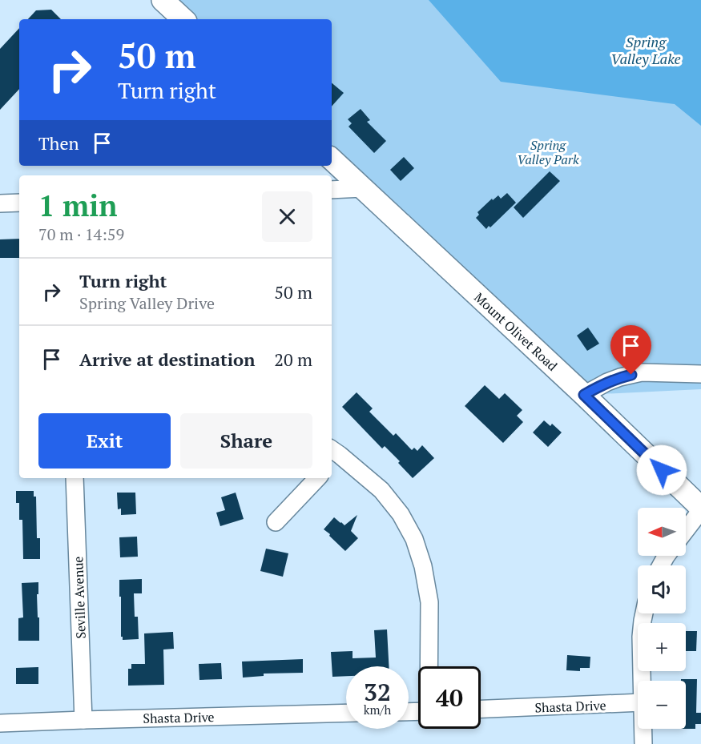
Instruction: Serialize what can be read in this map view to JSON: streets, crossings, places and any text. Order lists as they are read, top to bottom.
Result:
{
  "streets": {
    "street": ["Mount Olivet Road", "Seville Avenue", "Shasta Drive"]
  },
  "crossings": [
    ["Seville Avenue", "Shasta Drive"]
  ],
  "water": ["Spring Valley Lake"],
  "parks": ["Spring Valley Park"],
  "north": "left",
  "page": {
    "turn": ["50 m", "Turn right"],
    "then": "Then",
    "heading": ["1 min", "70 m · 14:59"],
    "list": [
      {
        "name": "Turn right",
        "note": "Spring Valley Drive",
        "value": "50 m"
      },
      {
        "name": "Arrive at destination",
        "value": "20 m"
      }
    ],
    "buttons": ["Exit", "Share"],
    "map_buttons": ["+", "−"],
    "speed": "32 km/h",
    "limit": "40"
  }
}
